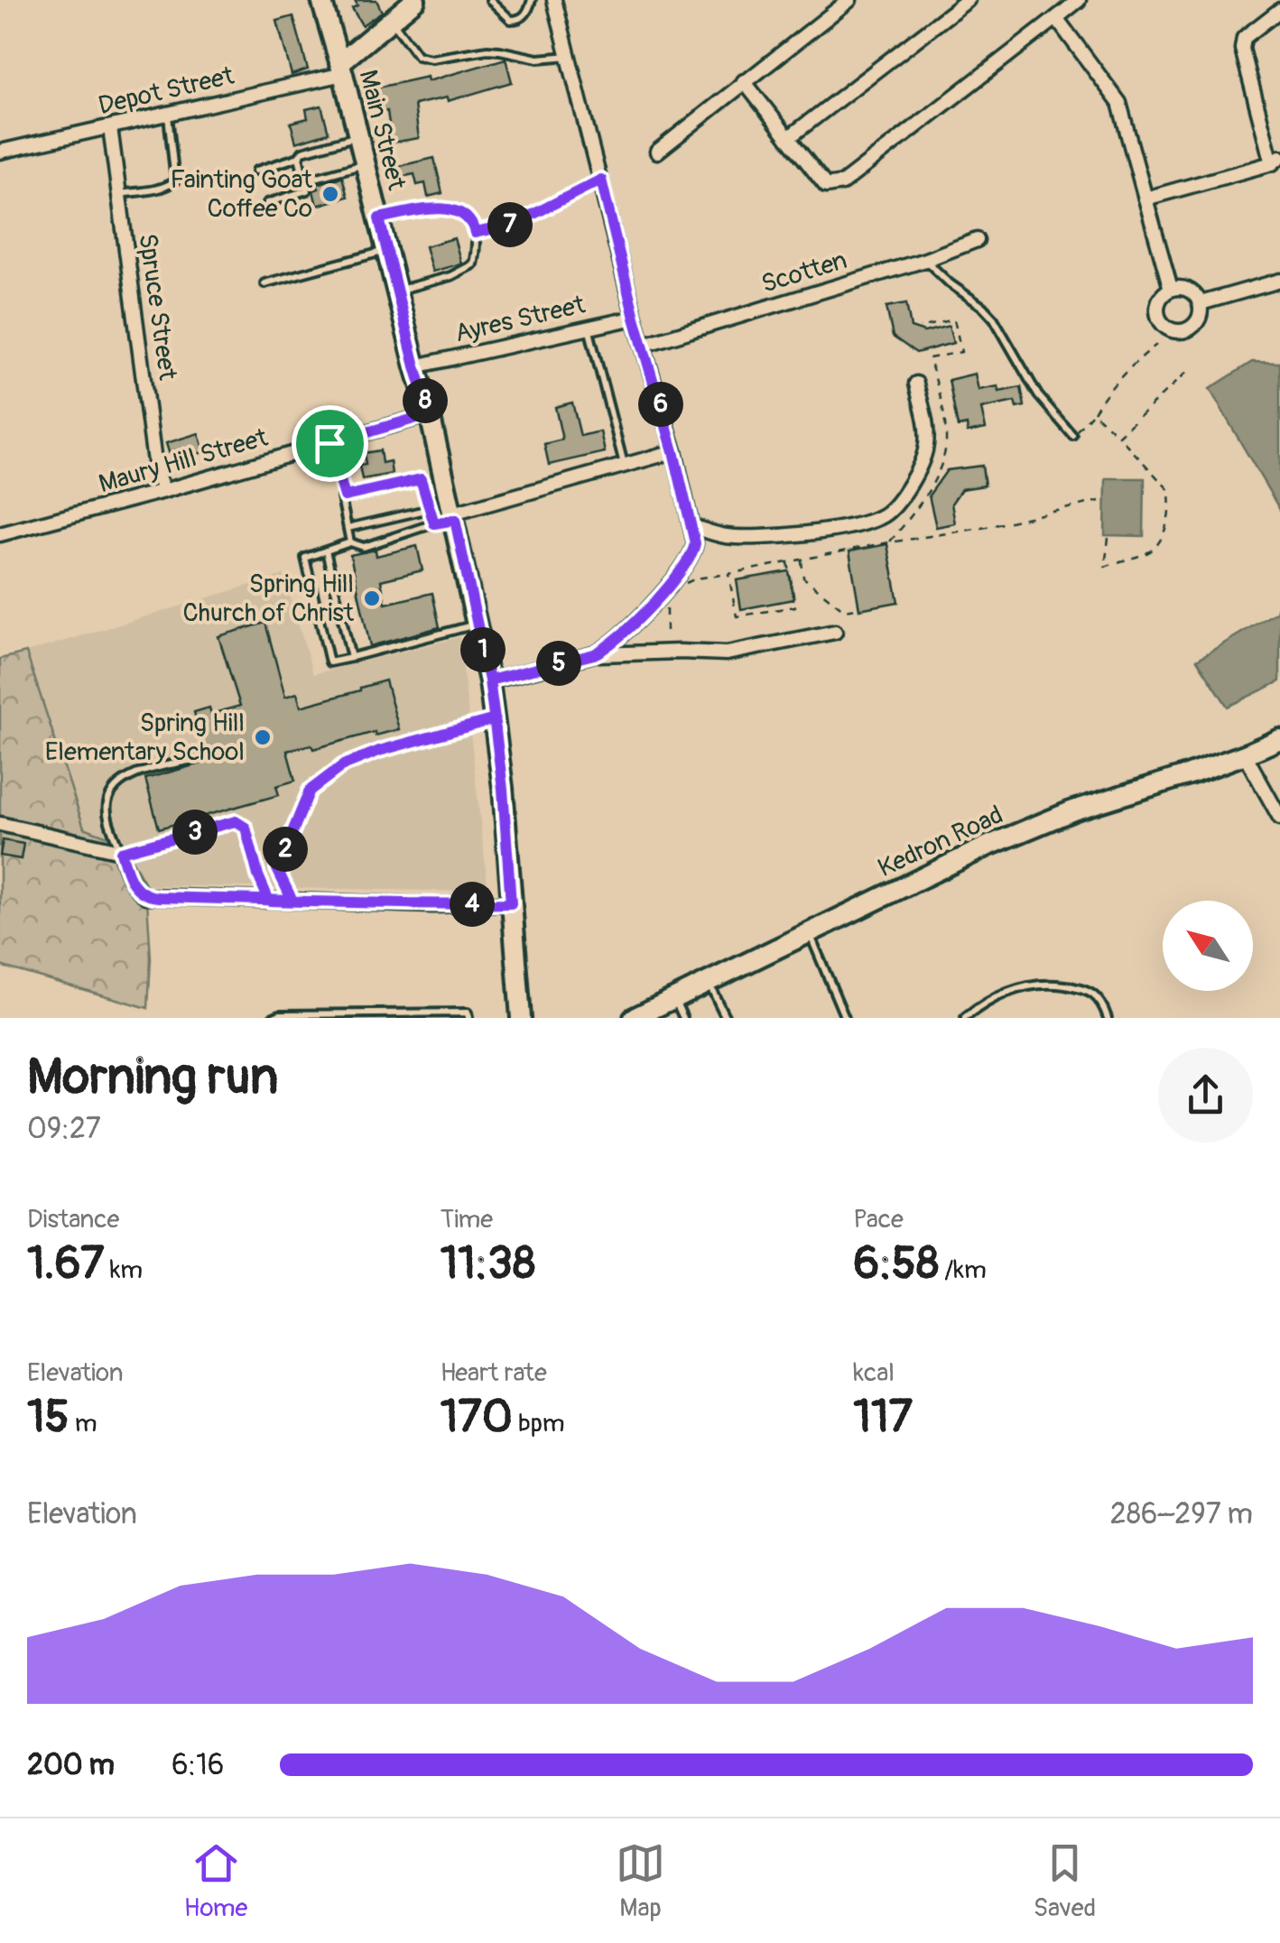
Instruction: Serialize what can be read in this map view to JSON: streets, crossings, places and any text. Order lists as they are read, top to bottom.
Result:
{
  "streets": {
    "main road": ["Main Street", "Kedron Road"],
    "street": [
      "Depot Street",
      "Scotten",
      "Spruce Street",
      "Ayres Street",
      "Maury Hill Street"
    ]
  },
  "crossings": [
    ["Depot Street", "Main Street"],
    ["Depot Street", "Spruce Street"],
    ["Main Street", "Ayres Street"],
    ["Main Street", "Maury Hill Street"],
    ["Spruce Street", "Maury Hill Street"]
  ],
  "places": ["Fainting Goat Coffee Co", "Spring Hill Church of Christ", "Spring Hill Elementary School"],
  "north": "top left",
  "page": {
    "pins": [
      "7",
      "8",
      "6",
      "1",
      "5",
      "3",
      "2",
      "4"
    ],
    "heading": ["Morning run", "09:27"],
    "stats": [
      ["Distance", "1.67 km"],
      ["Time", "11:38"],
      ["Pace", "6:58 /km"],
      ["Elevation", "15 m"],
      ["Heart rate", "170 bpm"],
      ["kcal", "117"]
    ],
    "chart": ["Elevation", "286–297 m"],
    "list": [
      {
        "name": "200 m",
        "note": "6:16"
      }
    ],
    "tabs": ["Home", "Map", "Saved"]
  }
}
